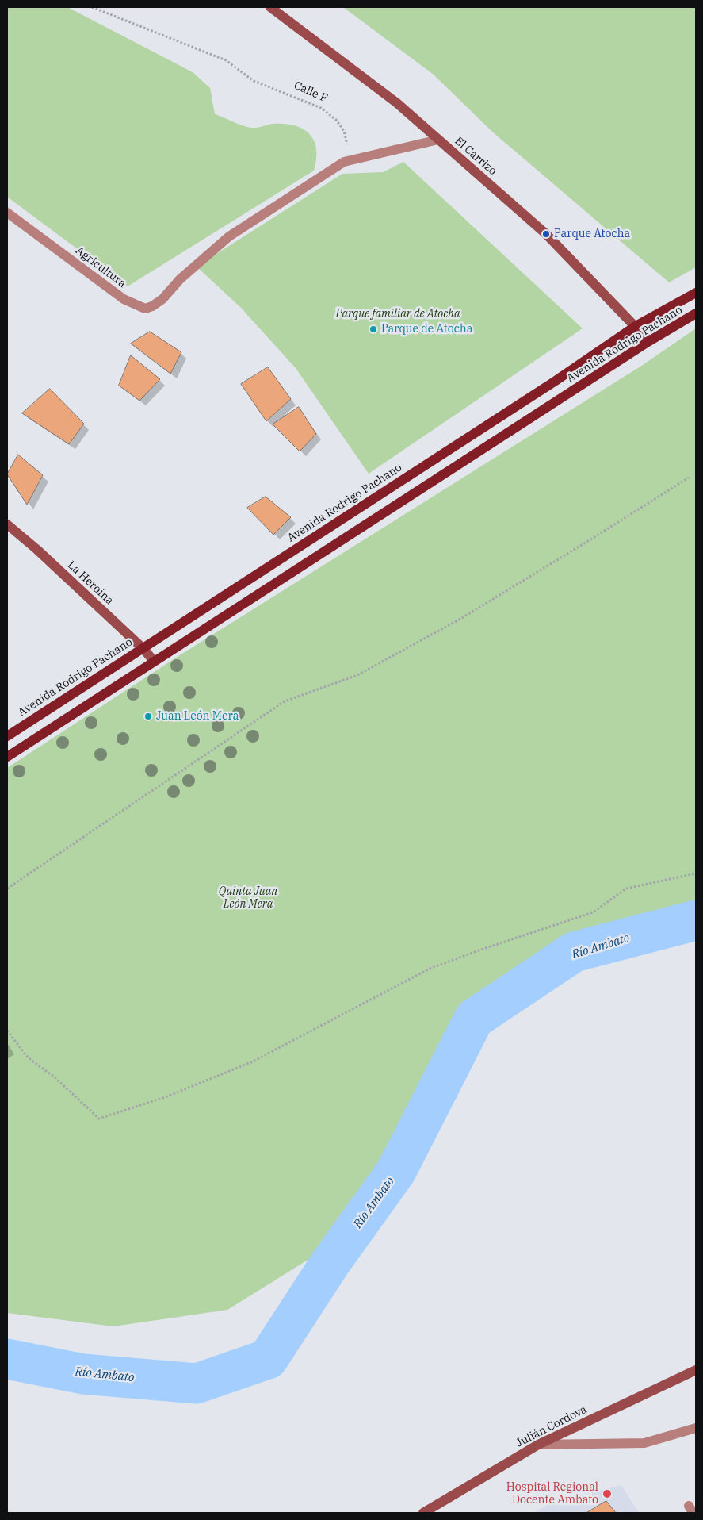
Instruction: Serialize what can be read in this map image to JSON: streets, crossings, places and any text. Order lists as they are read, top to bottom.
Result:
{
  "streets": {
    "main road": ["Avenida Rodrigo Pachano"],
    "street": [
      "El Carrizo",
      "Agricultura",
      "La Heroina",
      "Julián Cordova"
    ],
    "path": ["Calle F"]
  },
  "crossings": [
    ["Calle F", "Agricultura"],
    ["El Carrizo", "Avenida Rodrigo Pachano"],
    ["Avenida Rodrigo Pachano", "La Heroina"]
  ],
  "water": ["Río Ambato"],
  "parks": ["Parque familiar de Atocha", "Quinta Juan León Mera"],
  "places": [
    "Parque Atocha",
    "Parque de Atocha",
    "Juan León Mera",
    "Hospital Regional Docente Ambato"
  ]
}
